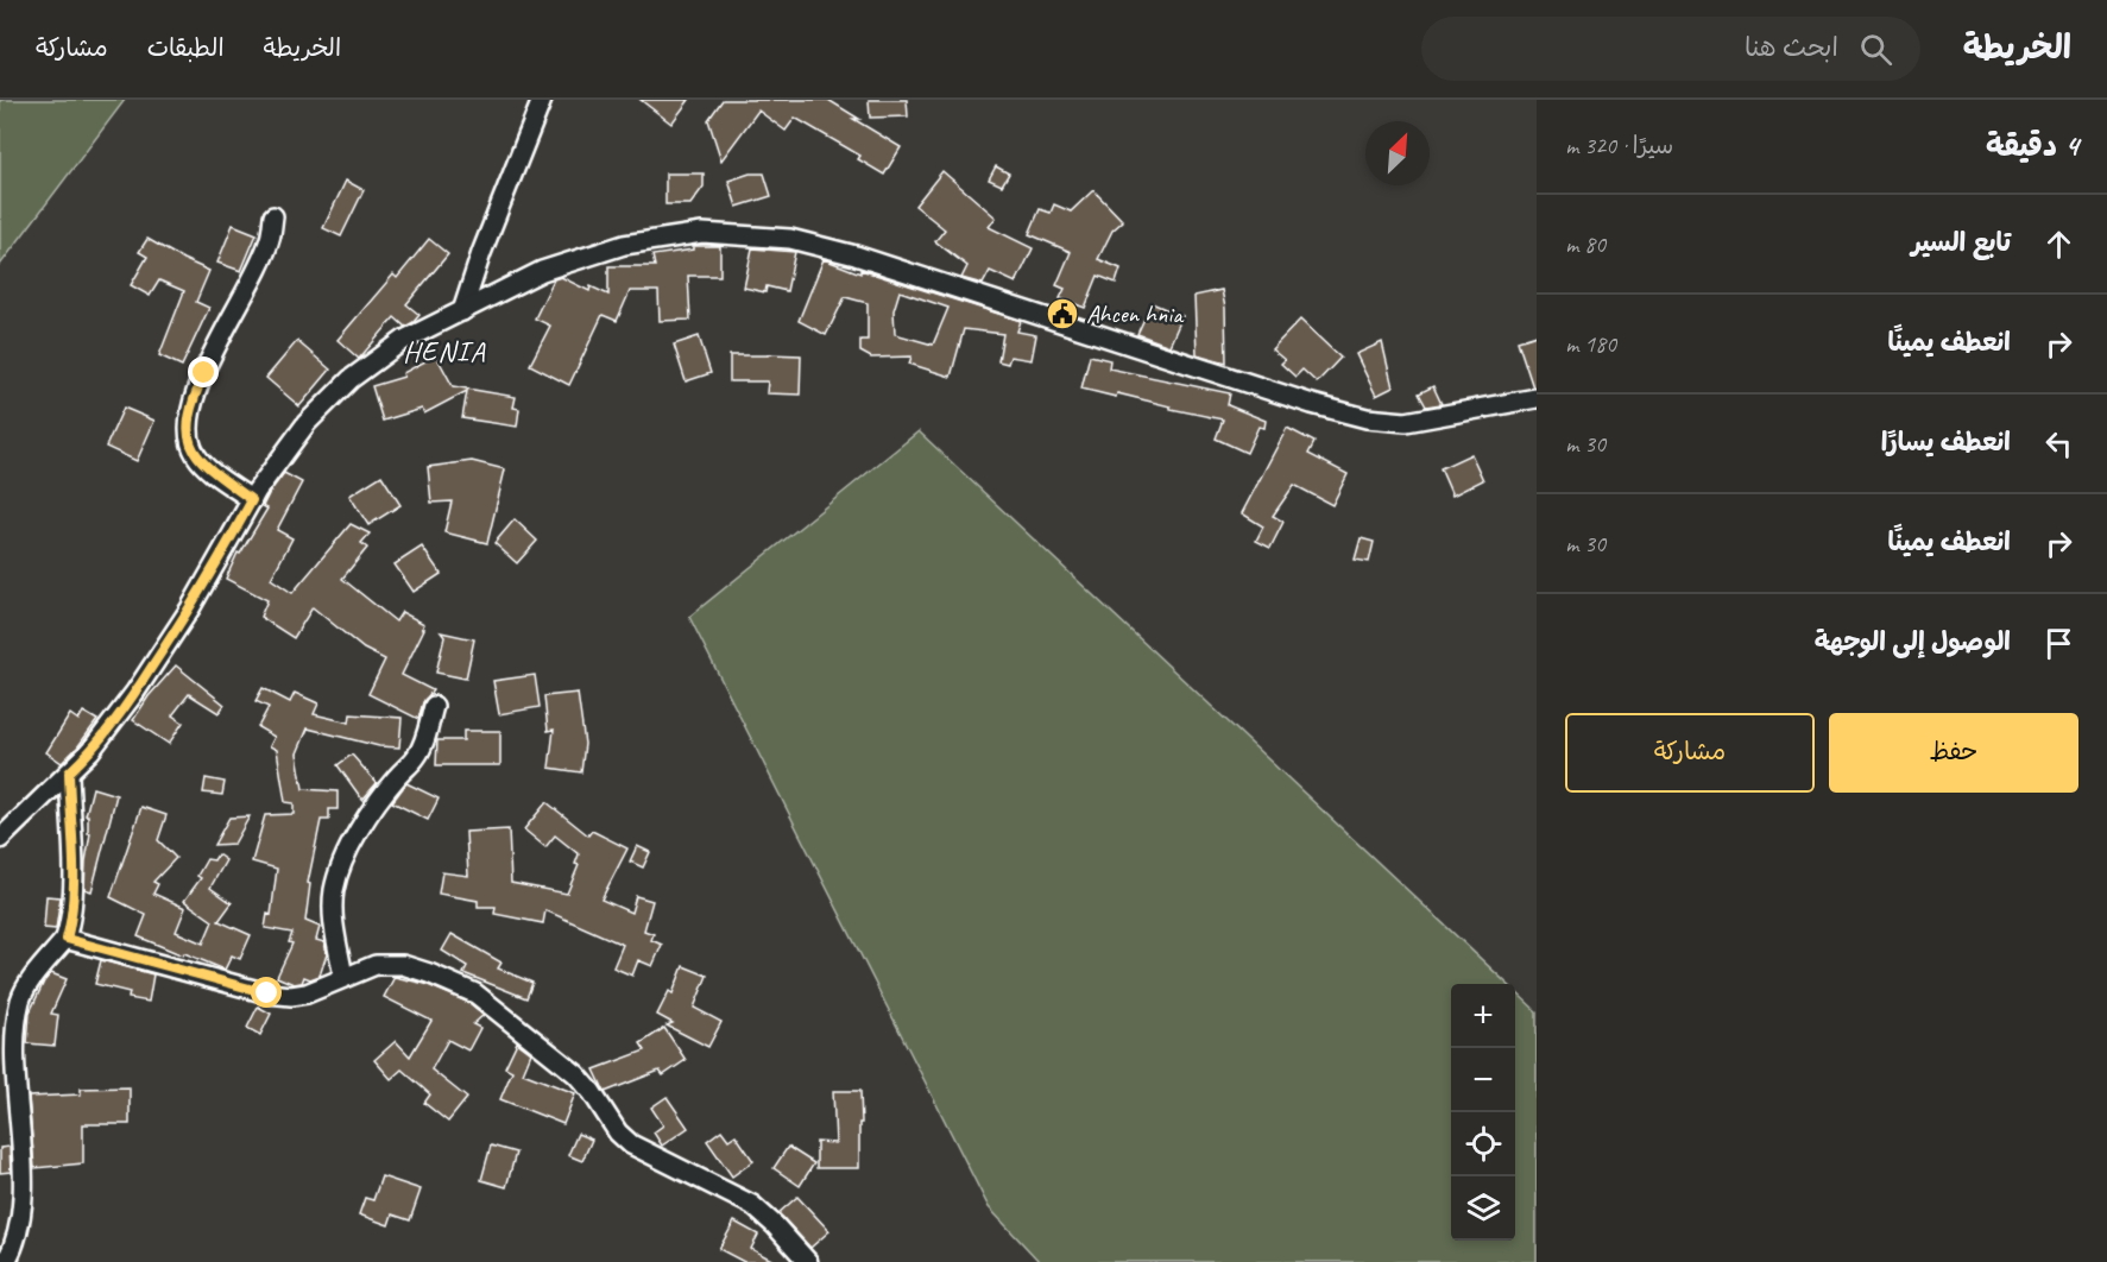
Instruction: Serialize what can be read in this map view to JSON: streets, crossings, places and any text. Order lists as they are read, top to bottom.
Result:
{
  "districts": ["HENIA"],
  "places": {
    "public building": ["Ahcen hnia"]
  },
  "north": "top right",
  "page": {
    "header": "الخريطة",
    "search": "ابحث هنا",
    "nav": ["الخريطة", "الطبقات", "مشاركة"],
    "heading": ["4 دقيقة", "سيرًا · 320 m"],
    "list": [
      ["تابع السير", "80 m"],
      ["انعطف يمينًا", "180 m"],
      ["انعطف يسارًا", "30 m"],
      ["انعطف يمينًا", "30 m"],
      "الوصول إلى الوجهة"
    ],
    "buttons": ["حفظ", "مشاركة"],
    "map_buttons": ["+", "−"]
  }
}
